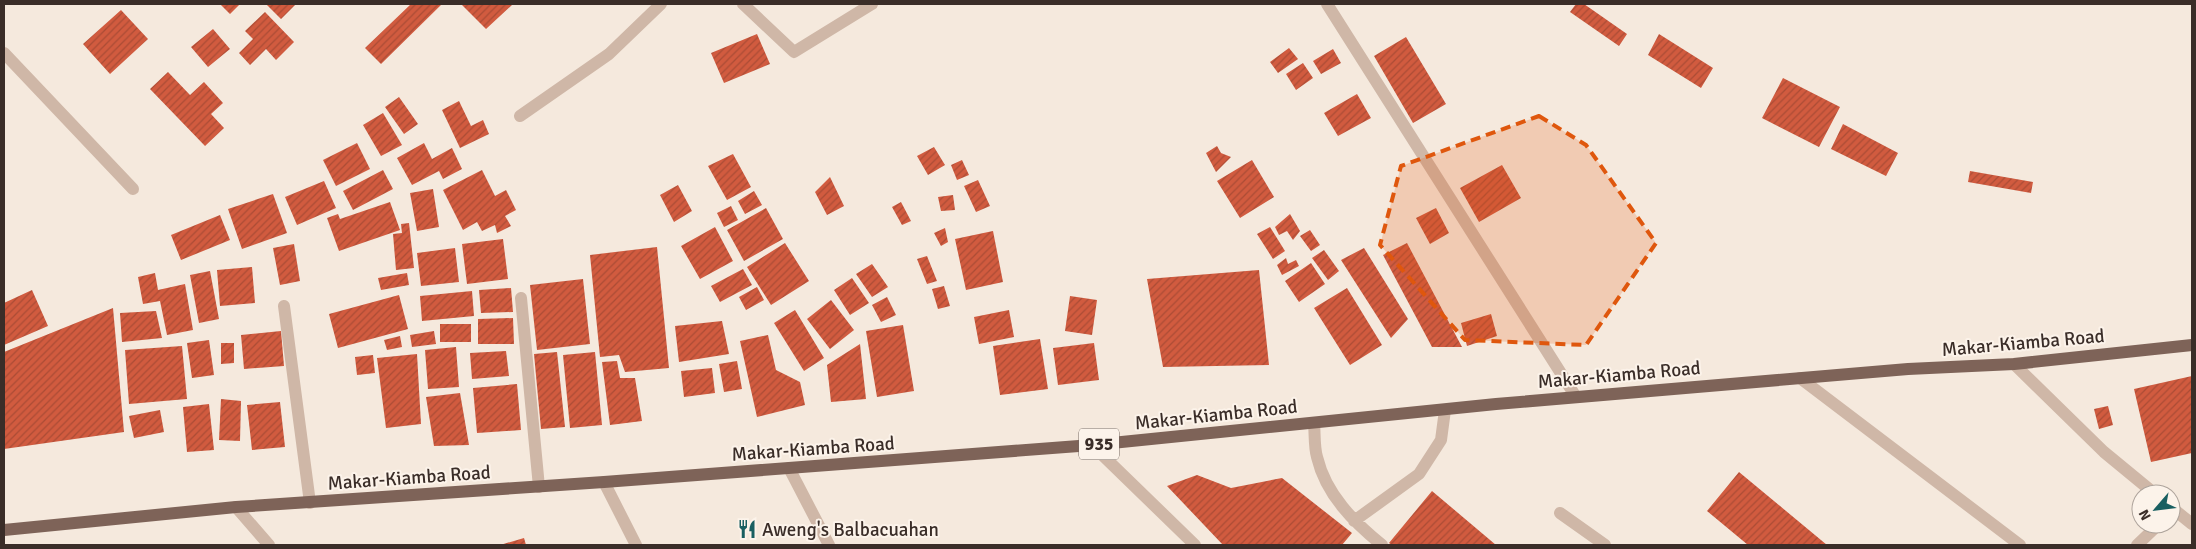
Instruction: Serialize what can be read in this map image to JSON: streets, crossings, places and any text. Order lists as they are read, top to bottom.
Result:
{
  "streets": {
    "main road": ["Makar-Kiamba Road", "935"]
  },
  "places": {
    "restaurant": ["Aweng's Balbacuahan"]
  },
  "north": "bottom left"
}
